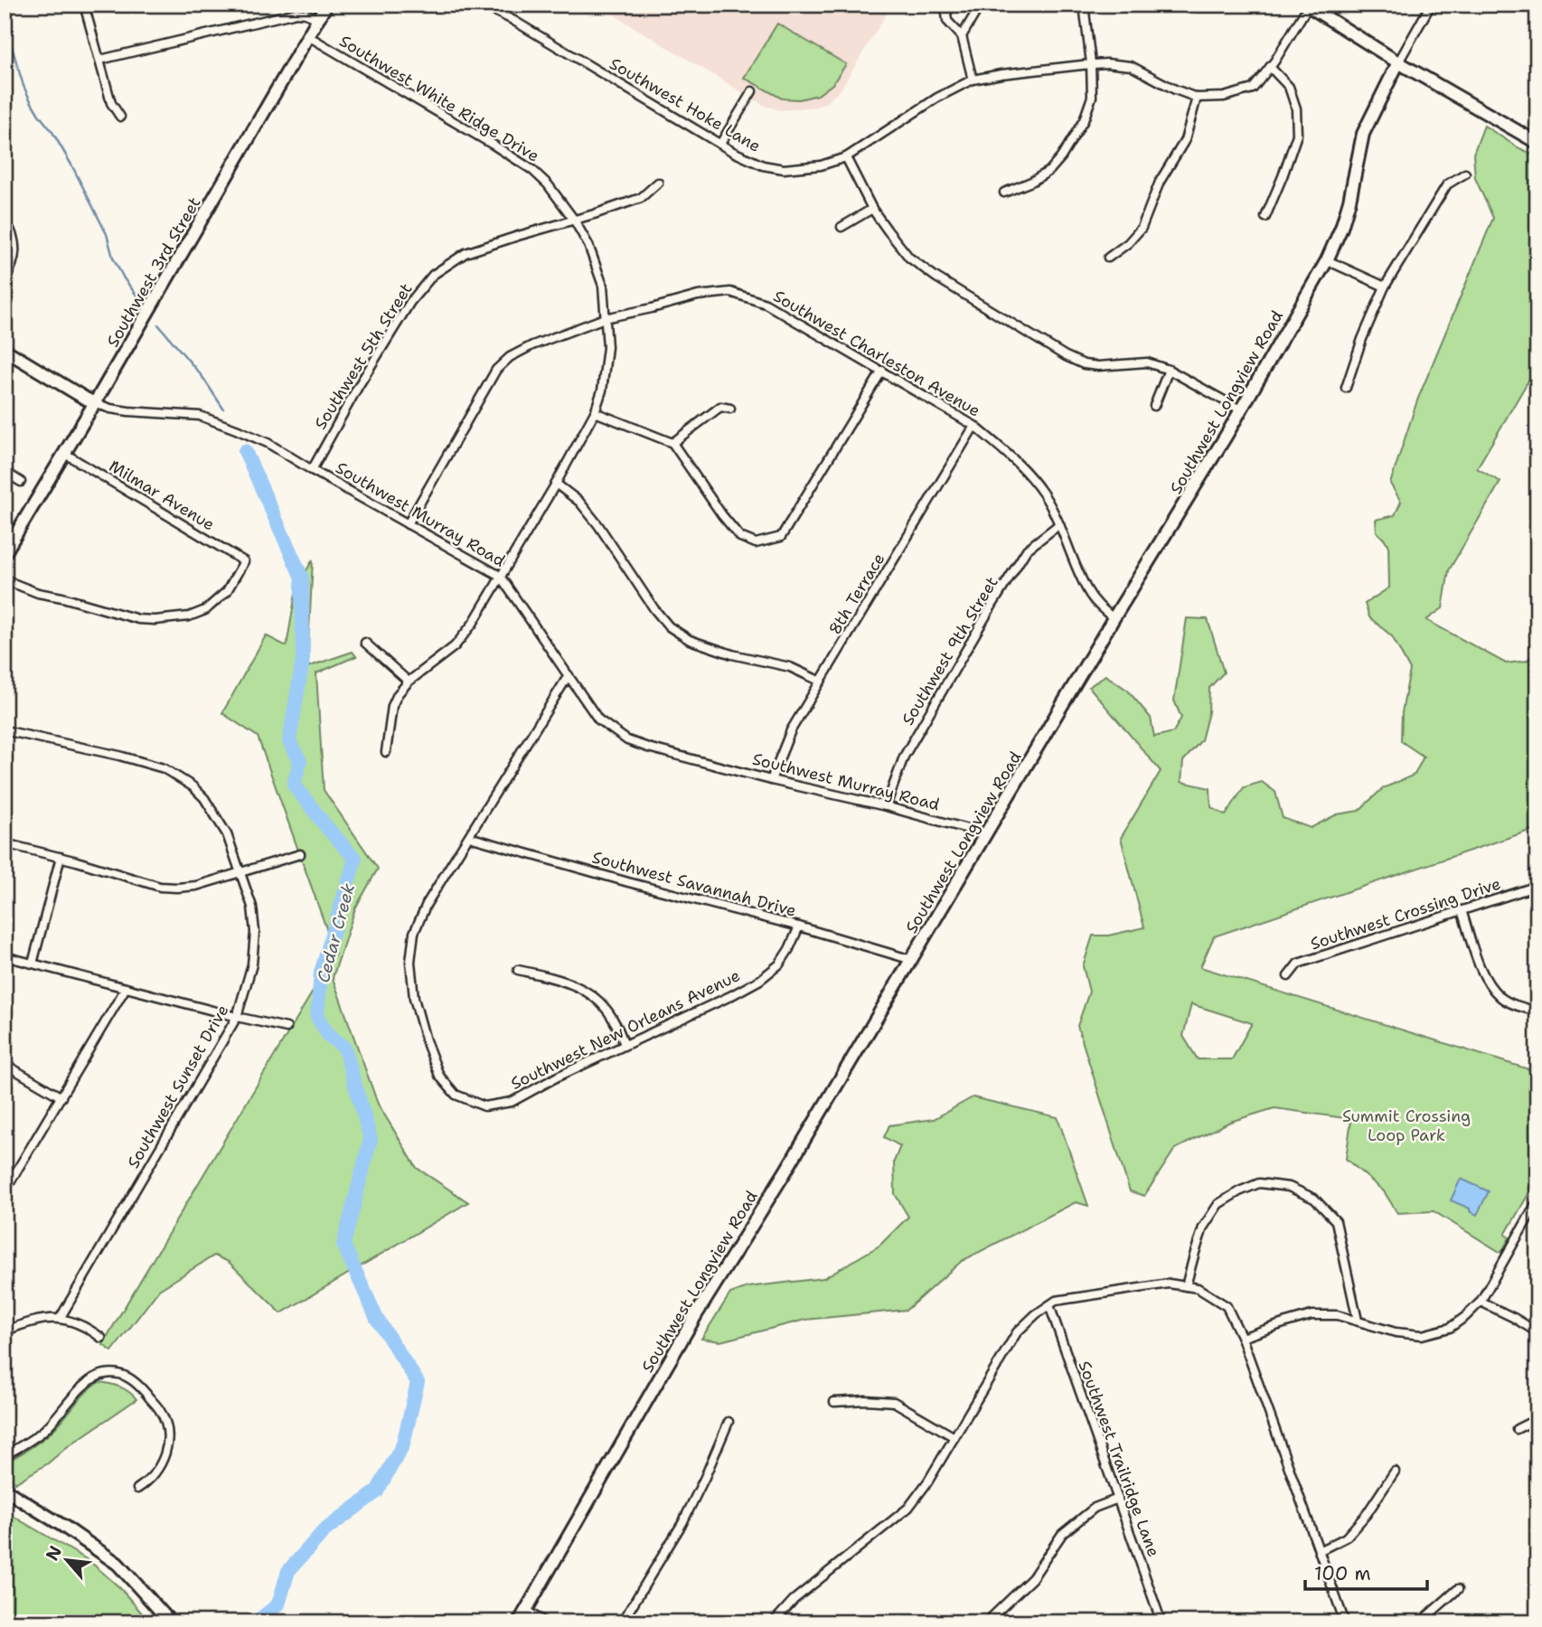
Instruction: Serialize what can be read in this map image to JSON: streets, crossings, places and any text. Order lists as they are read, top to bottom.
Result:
{
  "streets": {
    "street": [
      "Southwest White Ridge Drive",
      "Southwest Hoke Lane",
      "Southwest 3rd Street",
      "Southwest Charleston Avenue",
      "Southwest 5th Street",
      "Southwest Longview Road",
      "Milmar Avenue",
      "Southwest Murray Road",
      "8th Terrace",
      "Southwest 9th Street",
      "Southwest Savannah Drive",
      "Southwest Crossing Drive",
      "Southwest New Orleans Avenue",
      "Southwest Sunset Drive",
      "Southwest Trailridge Lane"
    ]
  },
  "crossings": [
    ["Southwest White Ridge Drive", "Southwest 3rd Street"],
    ["Southwest White Ridge Drive", "Southwest Charleston Avenue"],
    ["Southwest White Ridge Drive", "Southwest 5th Street"],
    ["Southwest White Ridge Drive", "Southwest Murray Road"],
    ["Southwest 3rd Street", "Milmar Avenue"],
    ["Southwest 3rd Street", "Southwest Murray Road"],
    ["Southwest Charleston Avenue", "Southwest Longview Road"],
    ["Southwest Charleston Avenue", "Southwest Murray Road"],
    ["Southwest Charleston Avenue", "8th Terrace"],
    ["Southwest Charleston Avenue", "Southwest 9th Street"],
    ["Southwest 5th Street", "Southwest Murray Road"],
    ["Southwest Longview Road", "Southwest Murray Road"],
    ["Southwest Longview Road", "Southwest Savannah Drive"],
    ["Southwest Murray Road", "8th Terrace"],
    ["Southwest Murray Road", "Southwest 9th Street"],
    ["Southwest Murray Road", "Southwest New Orleans Avenue"],
    ["Southwest Savannah Drive", "Southwest New Orleans Avenue"]
  ],
  "water": ["Cedar Creek"],
  "parks": ["Summit Crossing Loop Park"],
  "scale_bar": "100 m",
  "north": "top left"
}
